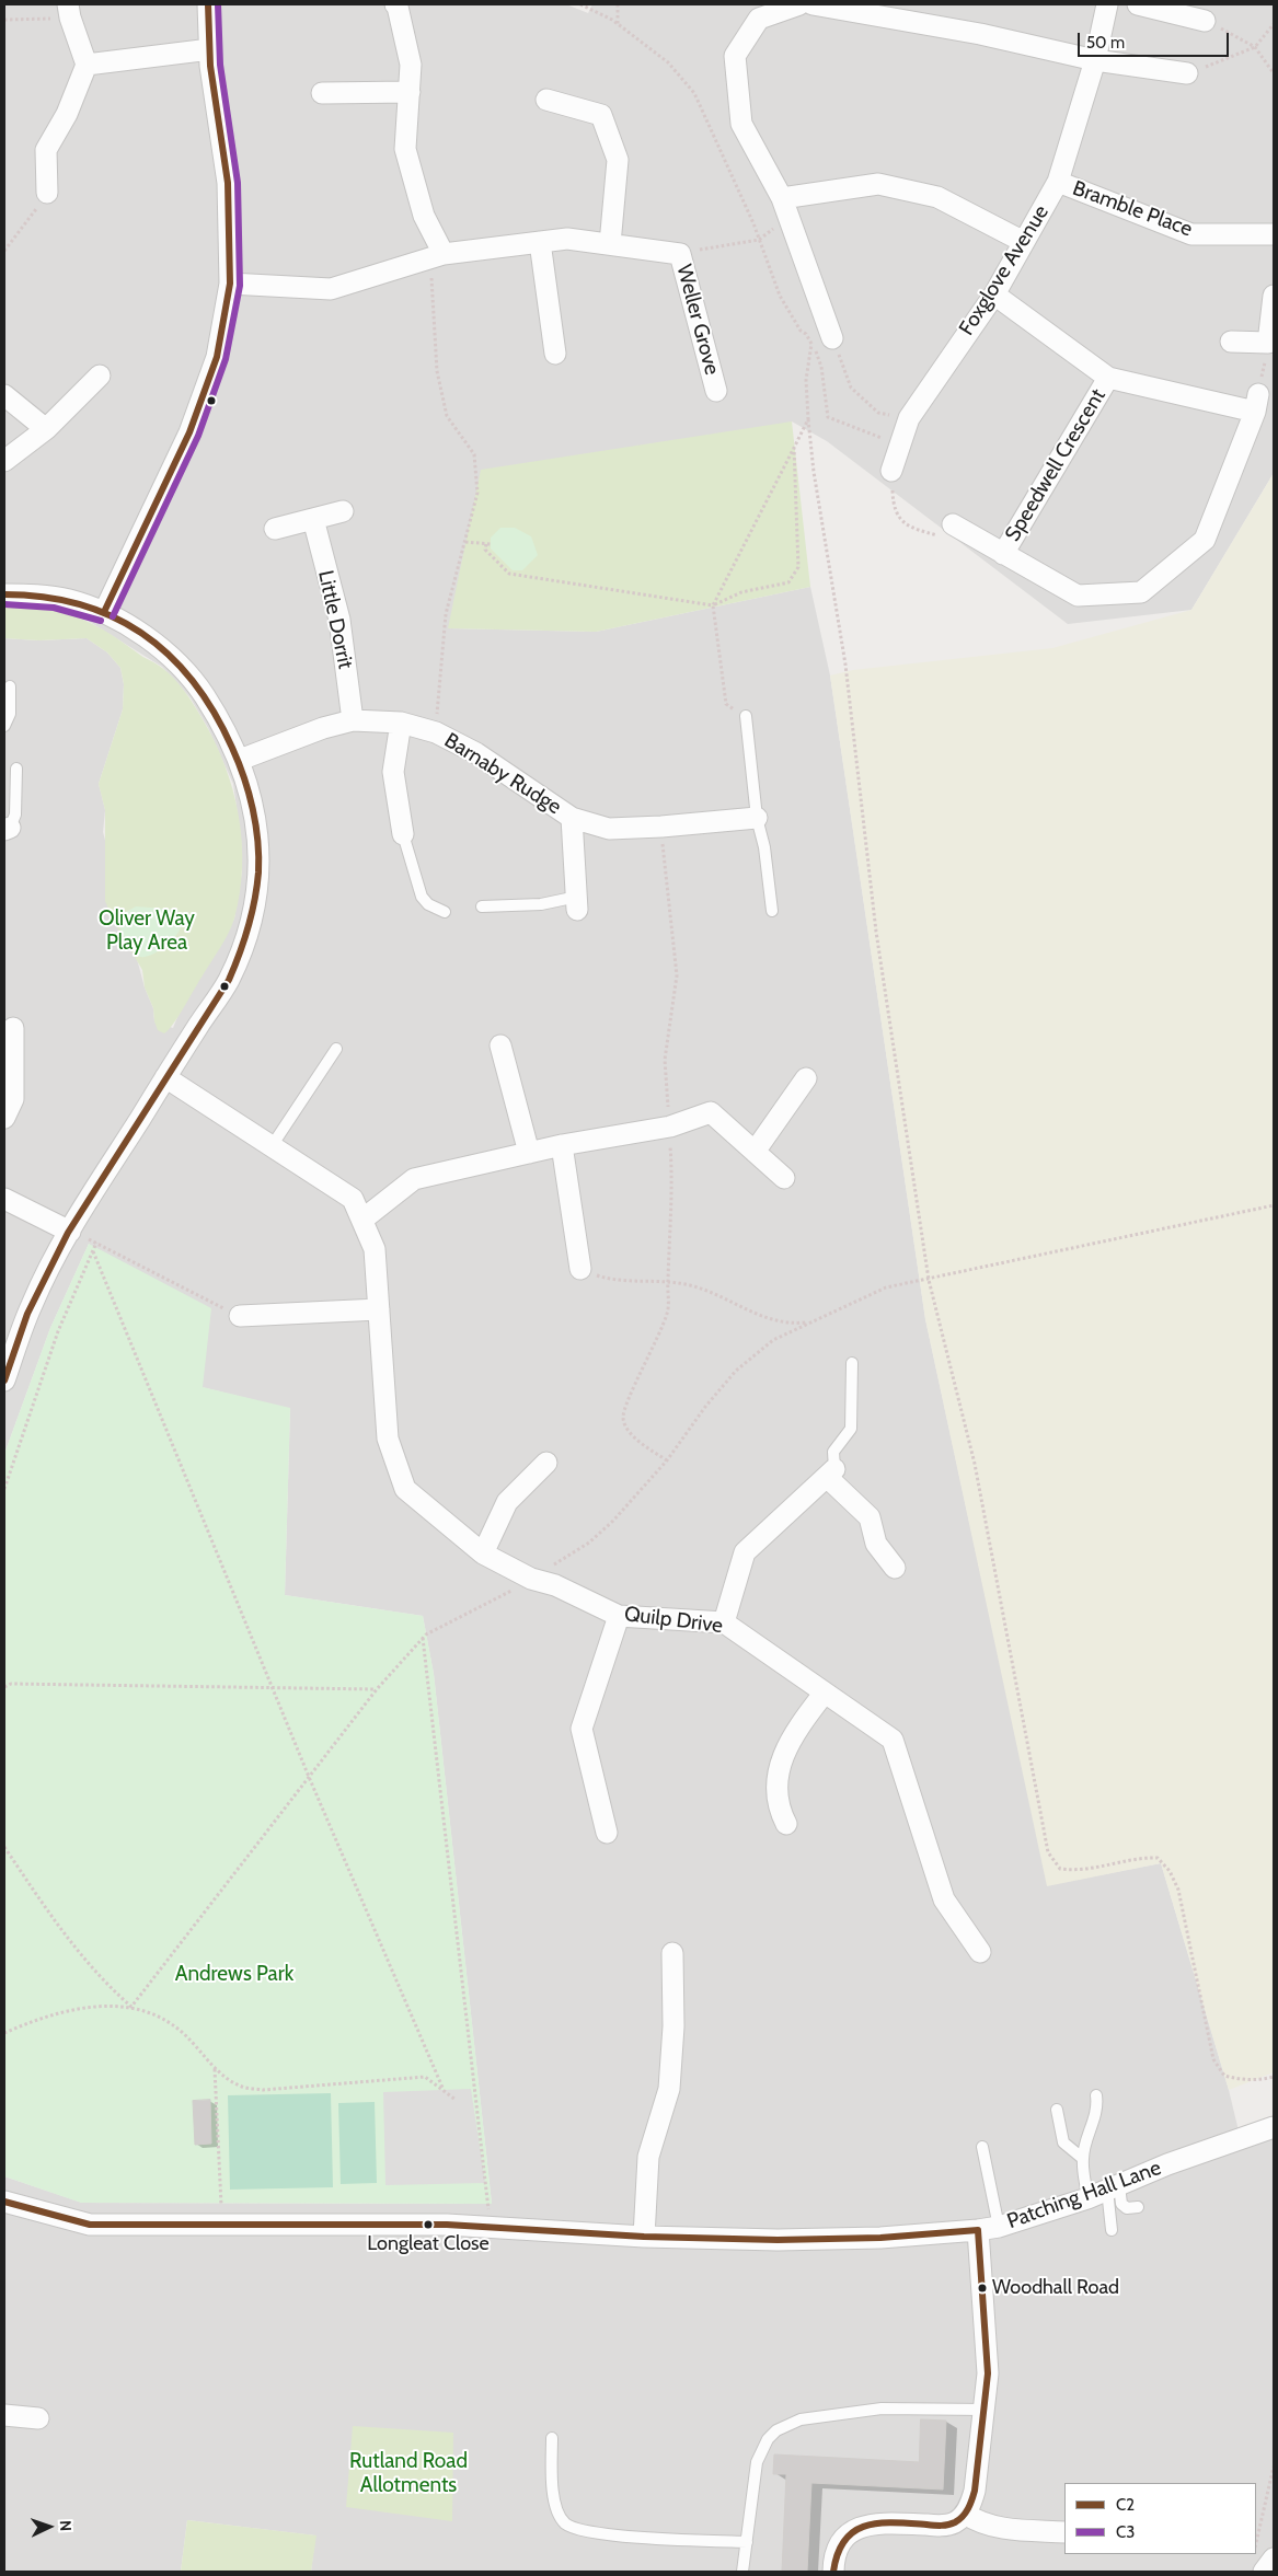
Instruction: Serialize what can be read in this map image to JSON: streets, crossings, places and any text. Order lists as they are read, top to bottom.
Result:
{
  "streets": {
    "street": [
      "Bramble Place",
      "Foxglove Avenue",
      "Weller Grove",
      "Speedwell Crescent",
      "Little Dorrit",
      "Barnaby Rudge",
      "Quilp Drive",
      "Patching Hall Lane"
    ]
  },
  "crossings": [
    ["Bramble Place", "Foxglove Avenue"],
    ["Foxglove Avenue", "Speedwell Crescent"],
    ["Little Dorrit", "Barnaby Rudge"]
  ],
  "parks": ["Oliver Way Play Area", "Andrews Park", "Rutland Road Allotments"],
  "places": ["Longleat Close", "Woodhall Road"],
  "lines": ["transit line C2", "transit line C3"],
  "legend": ["C2", "C3"],
  "scale_bar": "50 m",
  "north": "right"
}
